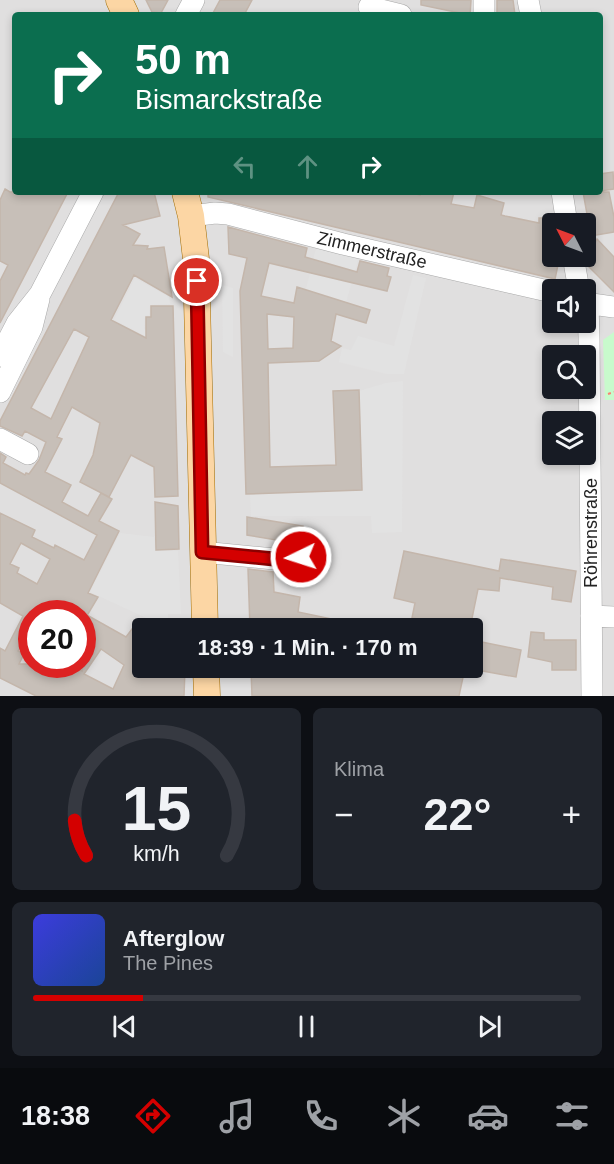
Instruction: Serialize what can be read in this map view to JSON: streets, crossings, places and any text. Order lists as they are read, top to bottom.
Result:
{
  "streets": {
    "street": ["Zimmerstraße", "Röhrenstraße"]
  },
  "north": "top left",
  "page": {
    "turn": ["50 m", "Bismarckstraße"],
    "limit": "20",
    "trip": "18:39 · 1 Min. · 170 m",
    "tile": "Klima",
    "heat": ["−", "22°", "+"],
    "song": ["Afterglow", "The Pines"],
    "tabs": "18:38",
    "gauge": ["15", "km/h"]
  }
}
